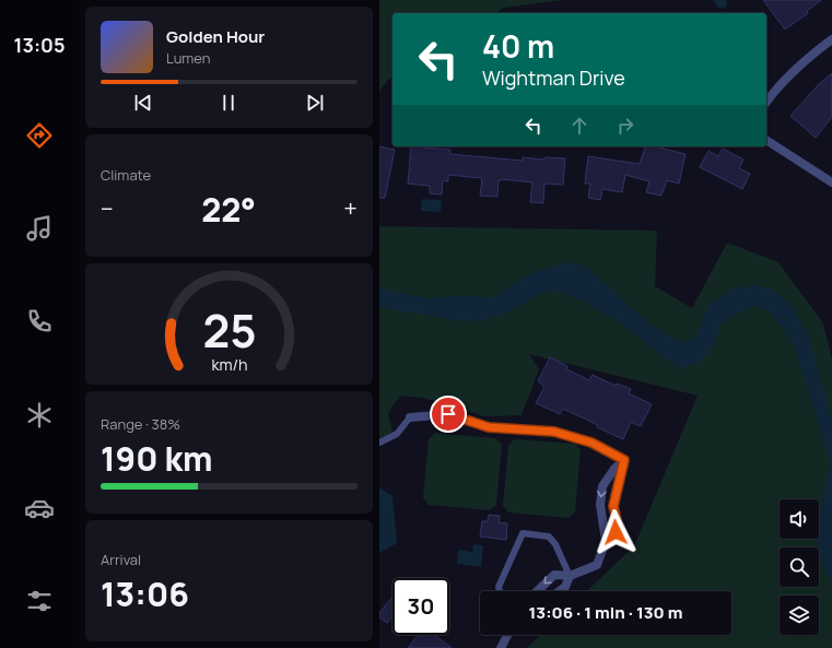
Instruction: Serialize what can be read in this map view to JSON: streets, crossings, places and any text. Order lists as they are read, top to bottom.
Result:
{
  "page": {
    "tabs": "13:05",
    "turn": ["40 m", "Wightman Drive"],
    "song": ["Golden Hour", "Lumen"],
    "tile": [
      "Climate",
      ["Range · 38%", "190 km"],
      ["Arrival", "13:06"]
    ],
    "heat": ["−", "22°", "+"],
    "limit": "30",
    "trip": "13:06 · 1 min · 130 m",
    "gauge": ["25", "km/h"]
  }
}
